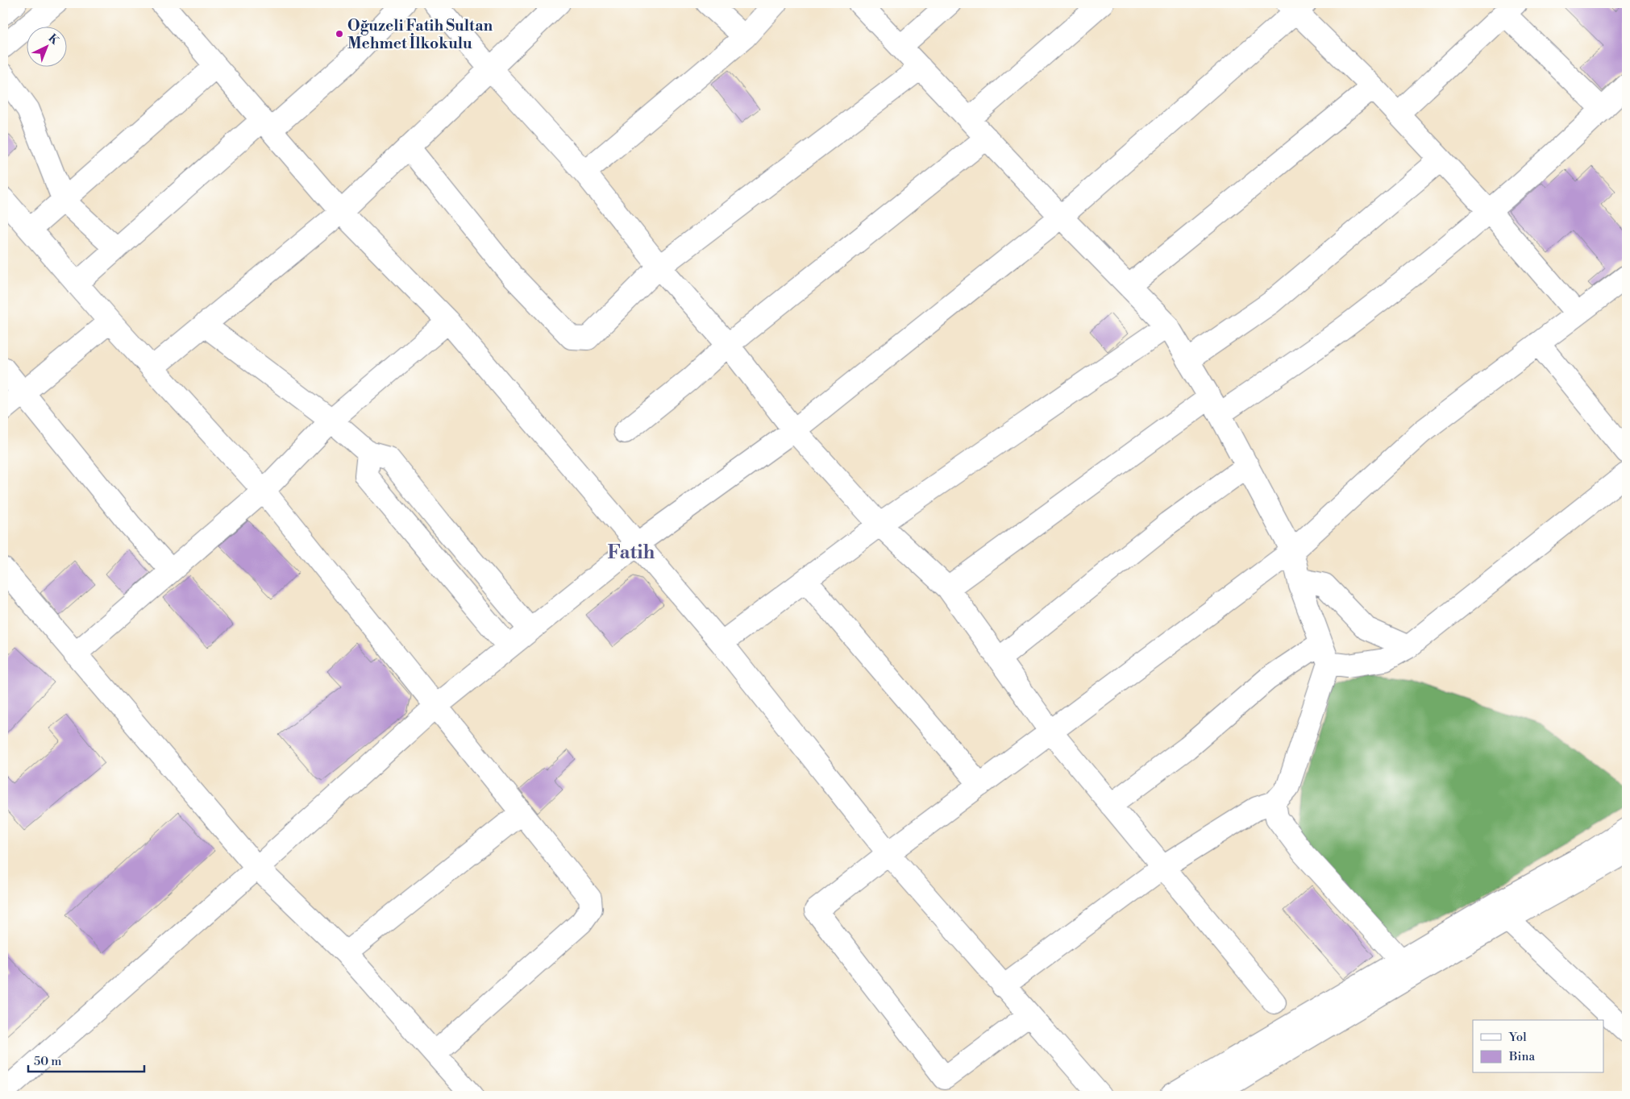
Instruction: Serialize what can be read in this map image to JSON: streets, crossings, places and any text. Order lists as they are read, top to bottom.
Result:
{
  "districts": ["Fatih"],
  "places": ["Oğuzeli Fatih Sultan Mehmet İlkokulu"],
  "legend": ["Yol", "Bina"],
  "scale_bar": "50 m",
  "north": "top right"
}
